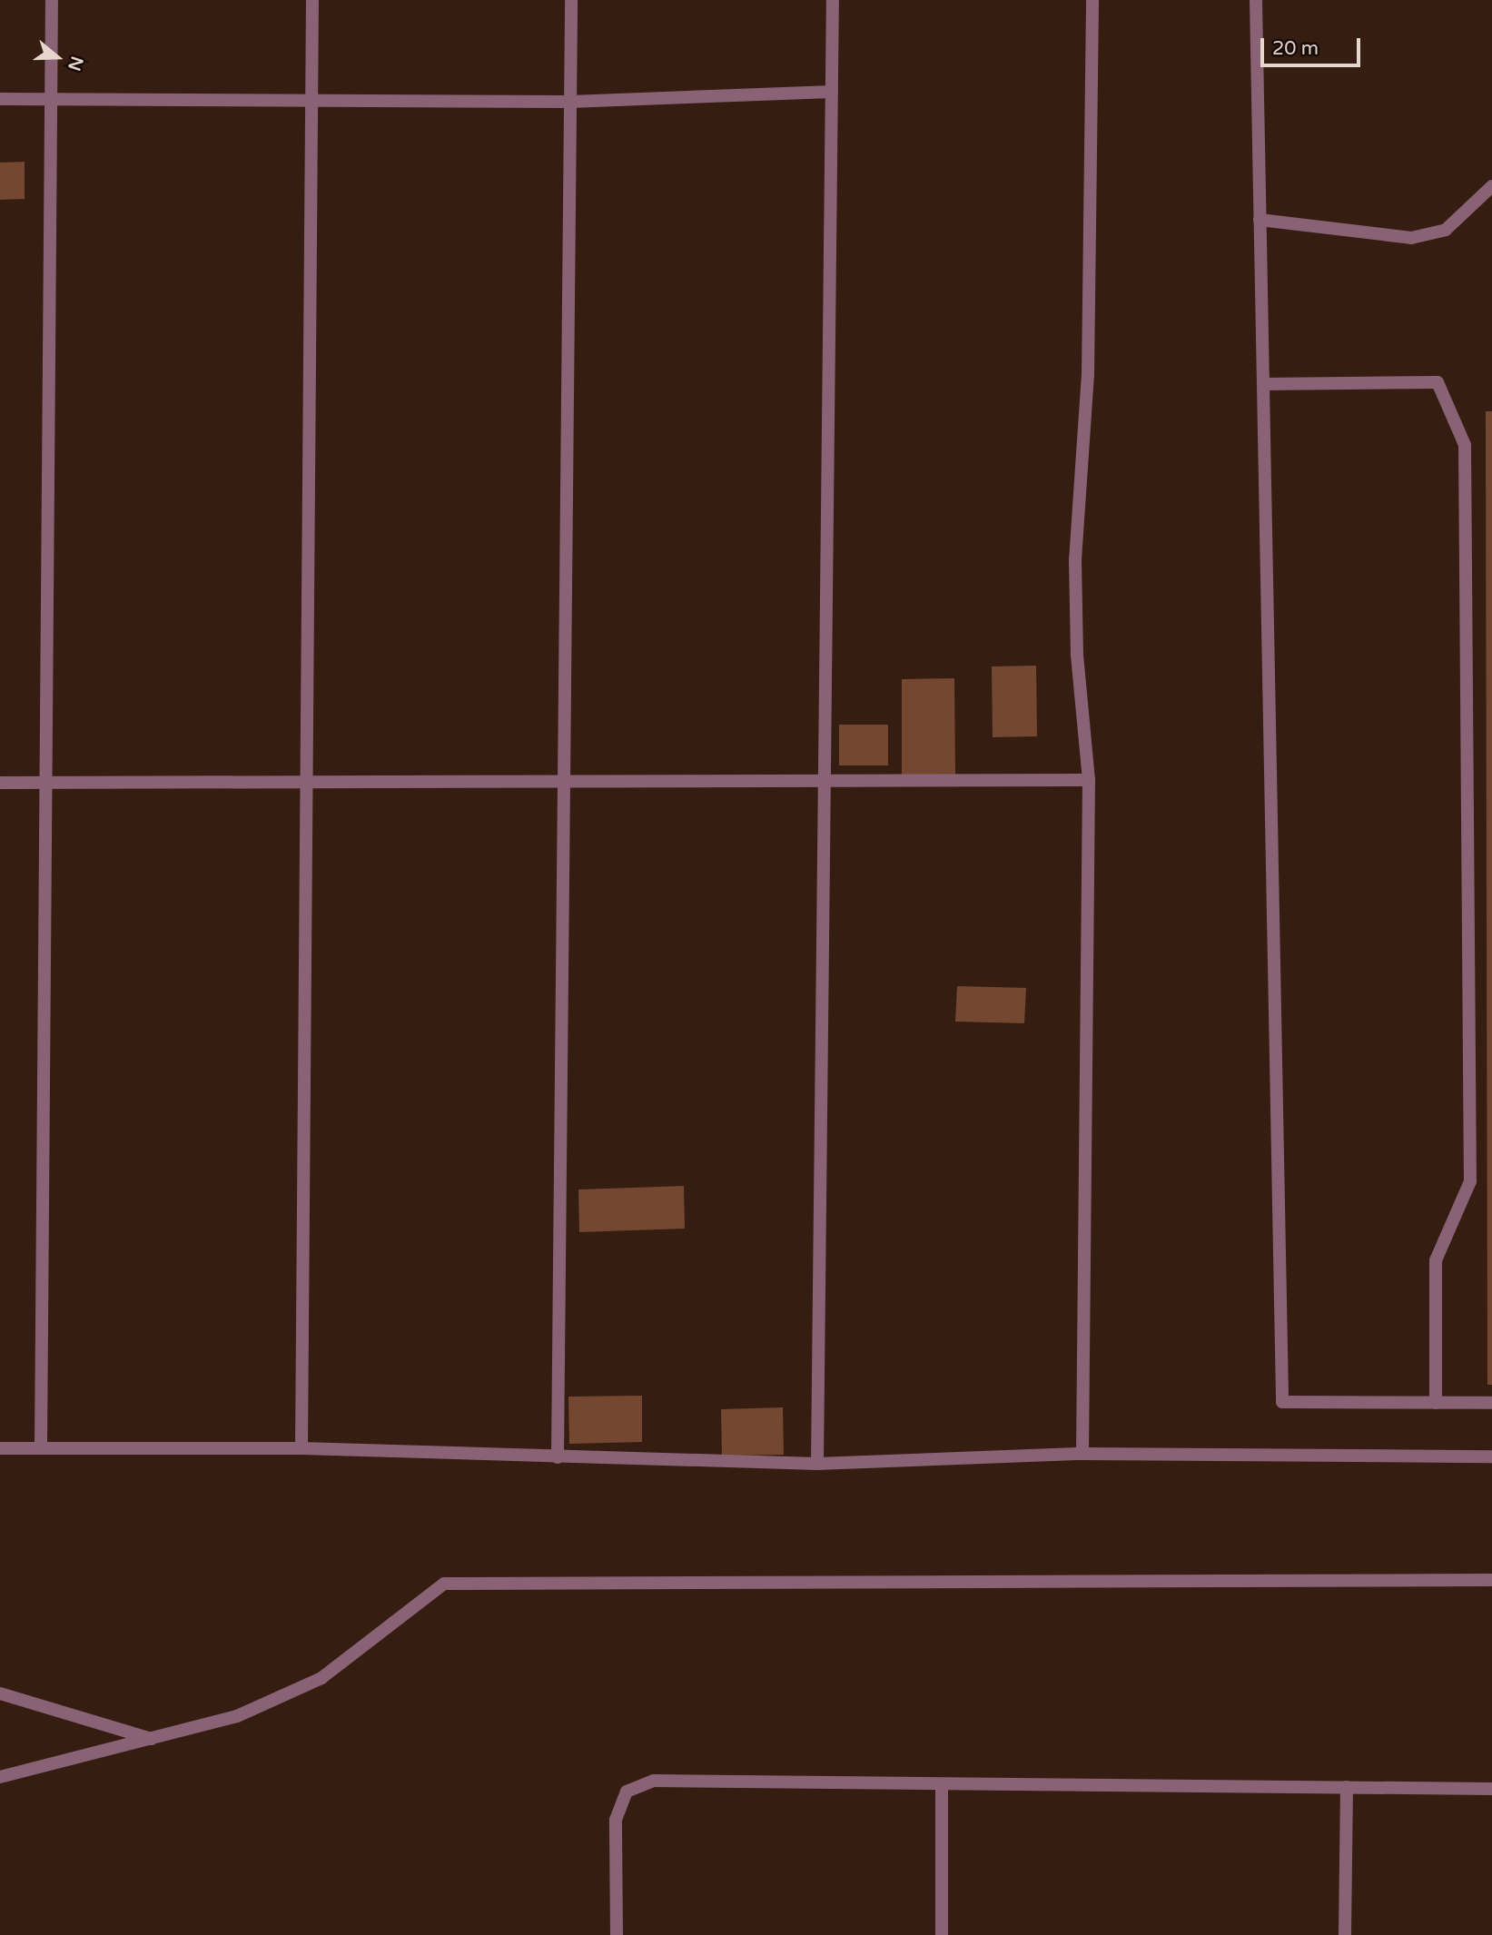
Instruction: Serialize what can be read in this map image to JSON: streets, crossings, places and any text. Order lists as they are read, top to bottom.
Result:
{
  "scale_bar": "20 m",
  "north": "right"
}
